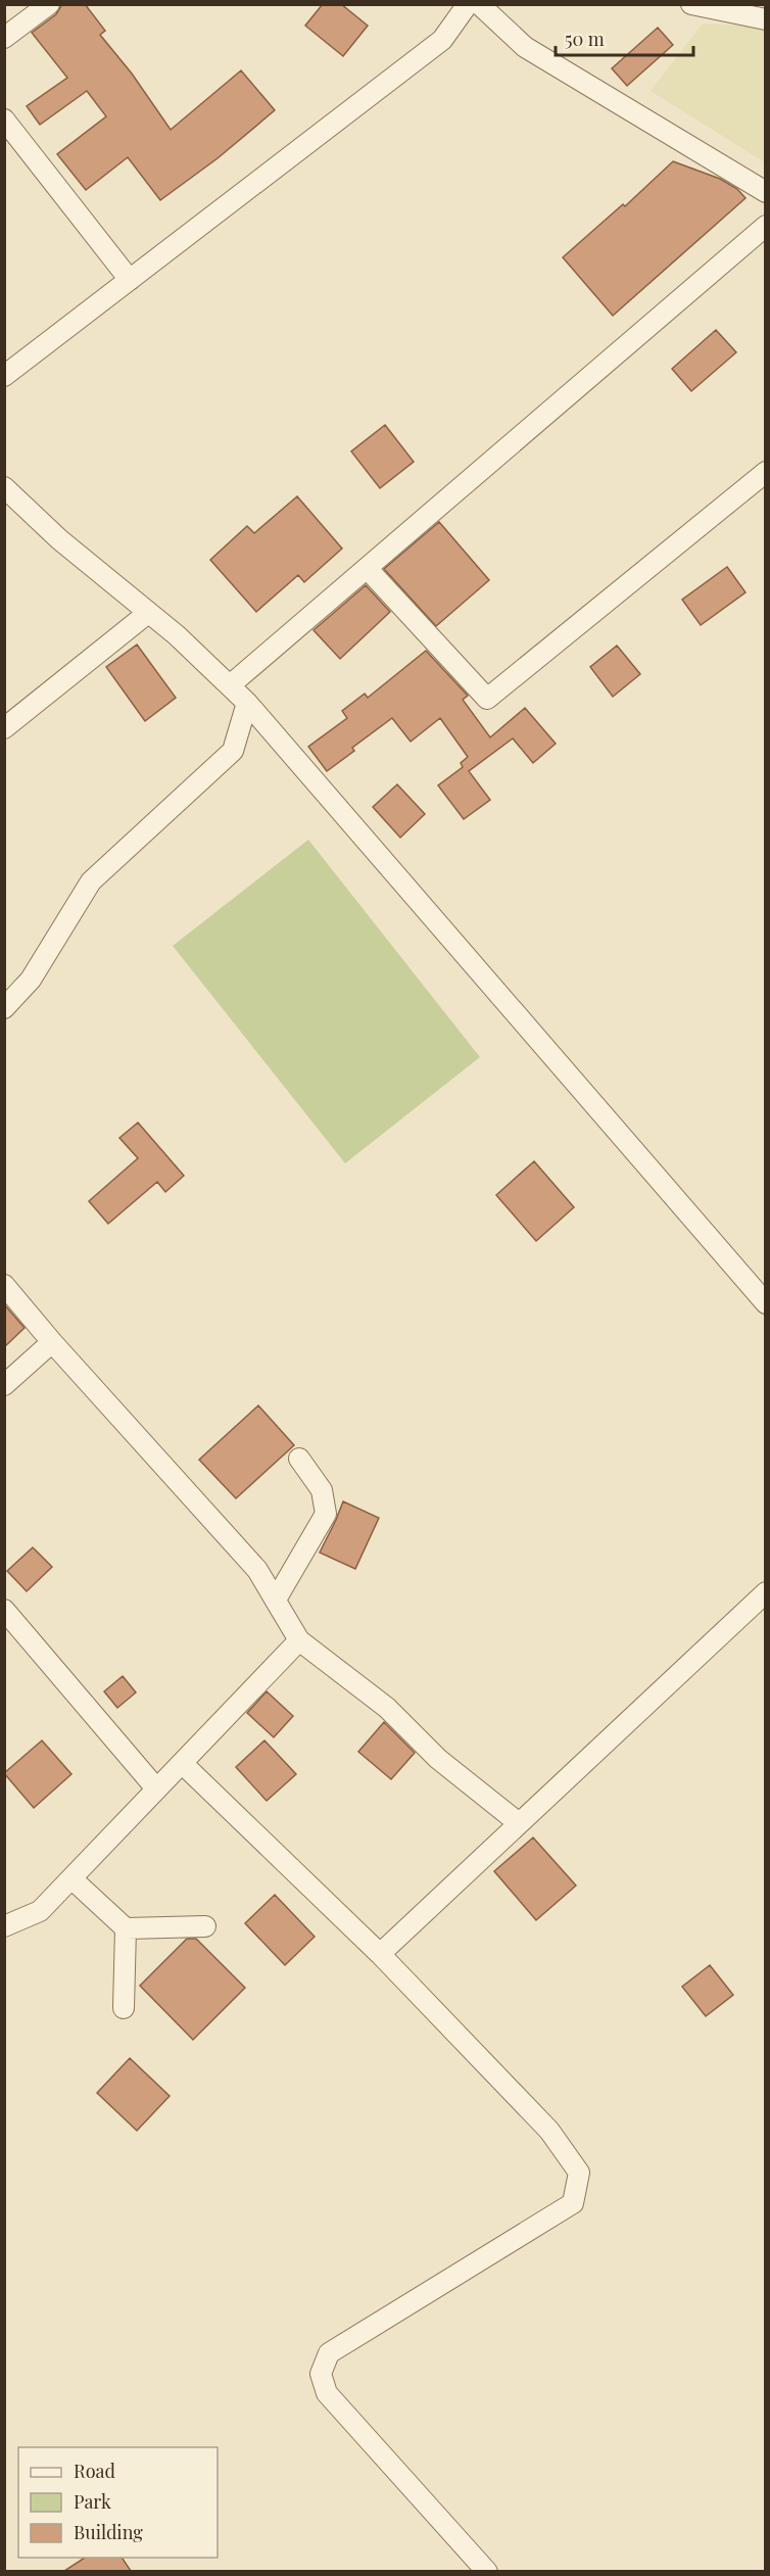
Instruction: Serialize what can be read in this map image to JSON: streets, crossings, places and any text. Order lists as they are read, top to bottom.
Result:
{
  "legend": ["Road", "Park", "Building"],
  "scale_bar": "50 m"
}
